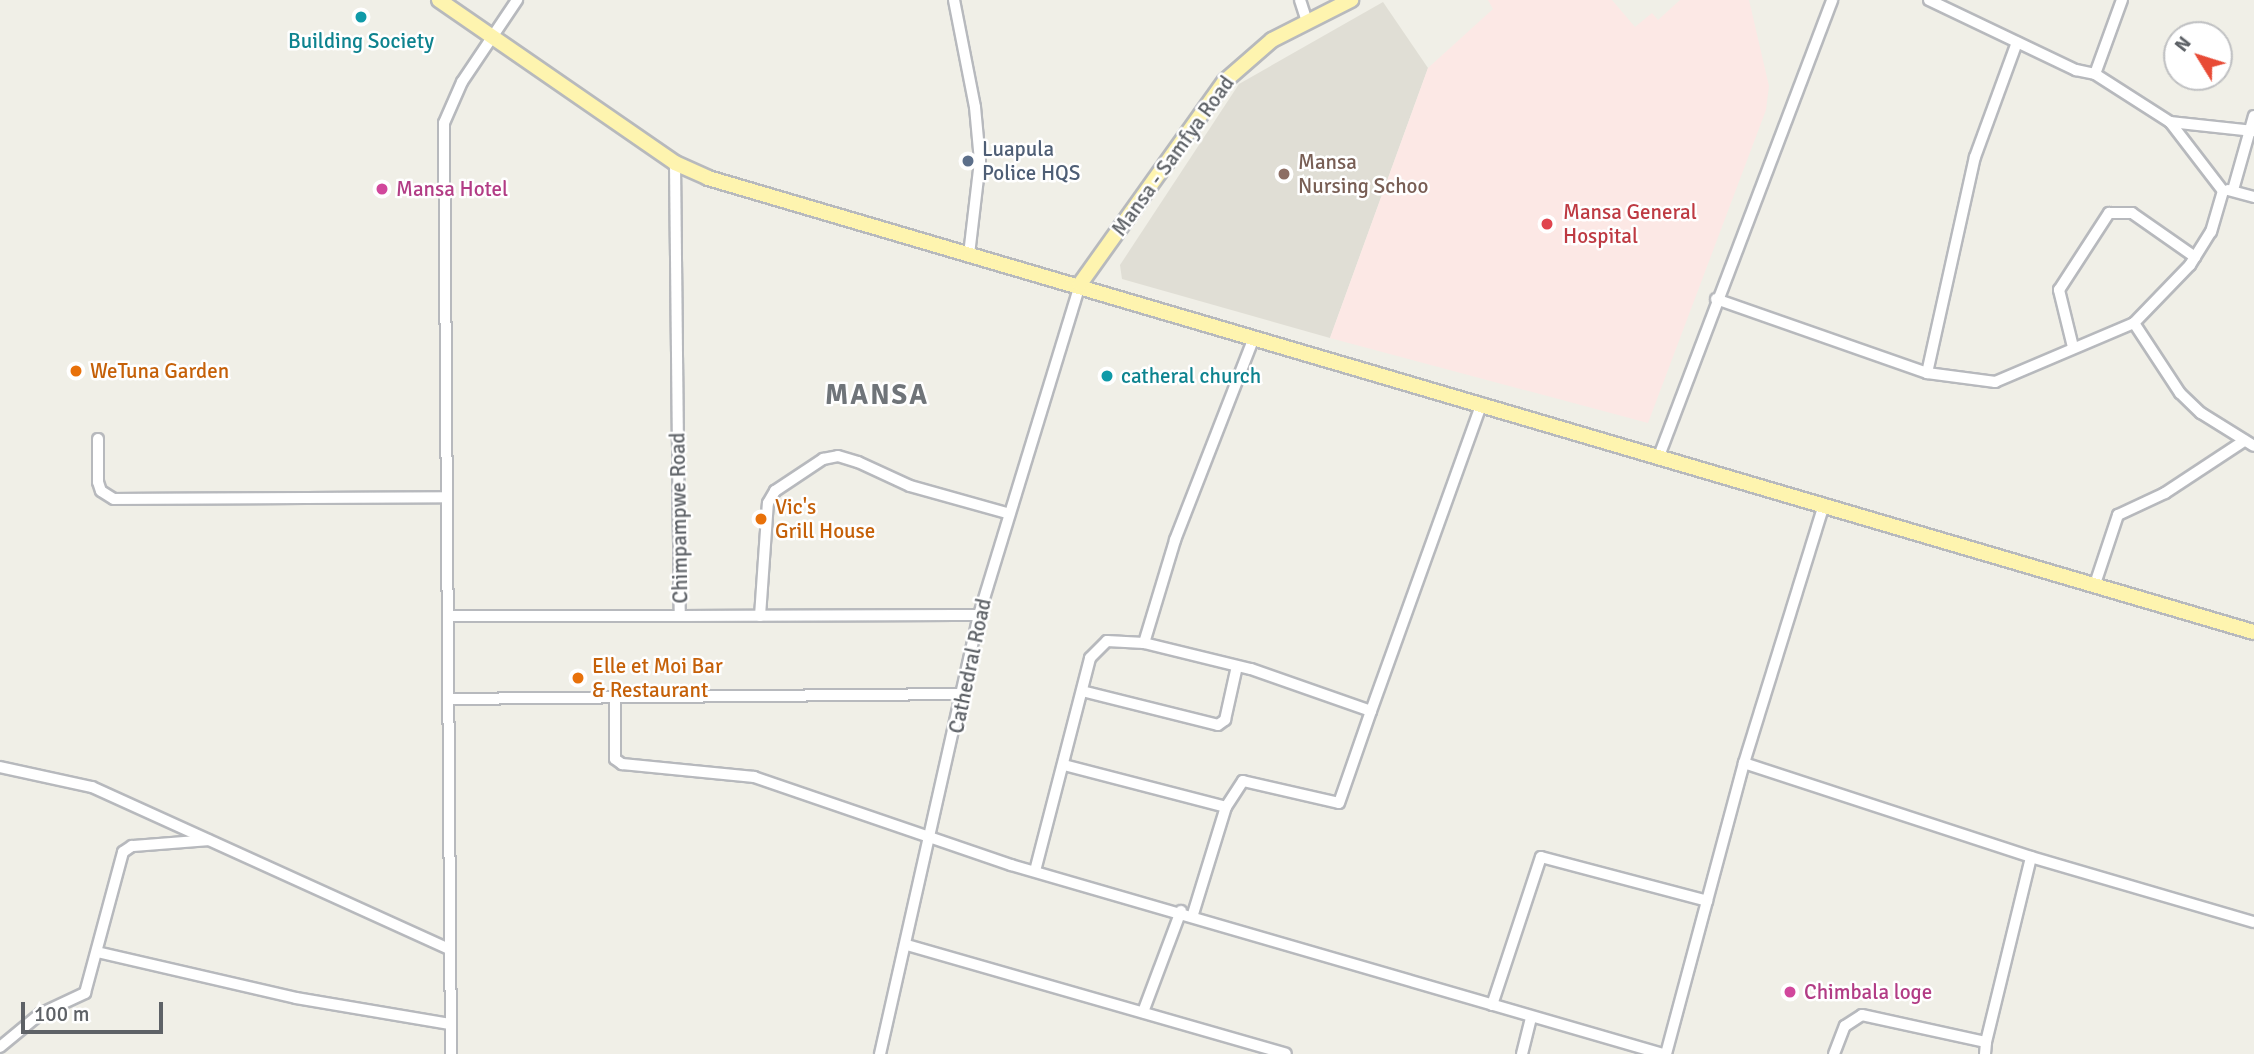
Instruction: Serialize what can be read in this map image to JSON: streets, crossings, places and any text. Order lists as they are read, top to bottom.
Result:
{
  "streets": {
    "main road": ["Mansa - Samfya Road"],
    "street": ["Chimpampwe Road", "Cathedral Road"]
  },
  "crossings": [
    ["Mansa - Samfya Road", "Cathedral Road"],
    ["Chimpampwe Road", "Cathedral Road"]
  ],
  "districts": ["MANSA"],
  "places": [
    "Building Society",
    "Luapula Police HQS",
    "Mansa Nursing Schoo",
    "Mansa Hotel",
    "Mansa General Hospital",
    "WeTuna Garden",
    "catheral church",
    "Vic's Grill House",
    "Elle et Moi Bar & Restaurant",
    "Chimbala loge"
  ],
  "scale_bar": "100 m",
  "north": "top left"
}
